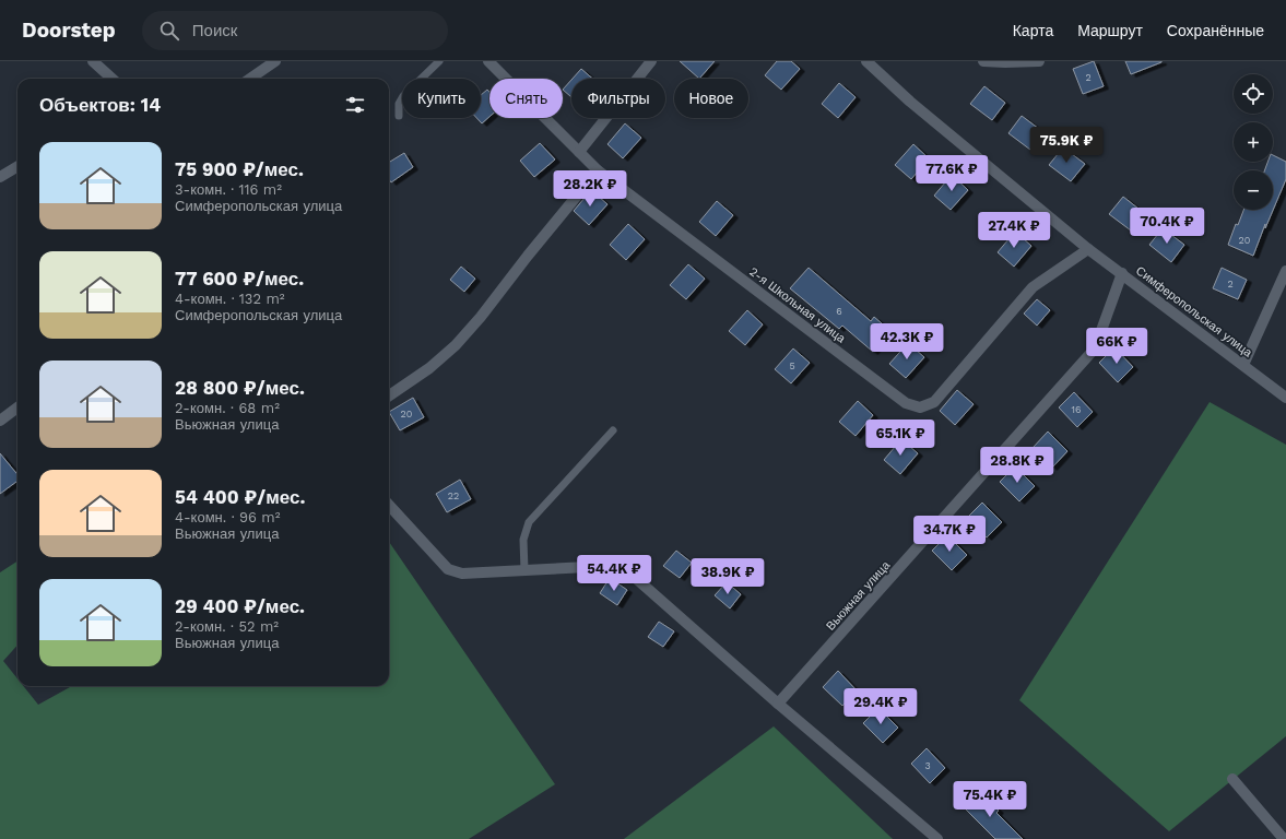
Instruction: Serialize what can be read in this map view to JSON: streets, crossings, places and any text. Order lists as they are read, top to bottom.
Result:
{
  "streets": {
    "street": ["2-я Школьная улица", "Симферопольская улица", "Вьюжная улица"]
  },
  "crossings": [
    ["2-я Школьная улица", "Симферопольская улица"],
    ["Симферопольская улица", "Вьюжная улица"]
  ],
  "house_numbers": [
    "2",
    "20",
    "2",
    "6",
    "5",
    "16",
    "20",
    "22",
    "3"
  ],
  "page": {
    "header": "Doorstep",
    "search": "Поиск",
    "nav": ["Карта", "Маршрут", "Сохранённые"],
    "map_buttons": ["+", "−"],
    "chip": [
      "Купить",
      "Снять",
      "Фильтры",
      "Новое"
    ],
    "heading": "Объектов: 14",
    "price": [
      "75.9K ₽",
      "77.6K ₽",
      "28.2K ₽",
      "70.4K ₽",
      "27.4K ₽",
      "42.3K ₽",
      "66K ₽",
      "65.1K ₽",
      "28.8K ₽",
      "34.7K ₽",
      "54.4K ₽",
      "38.9K ₽",
      "29.4K ₽",
      "75.4K ₽"
    ],
    "list": [
      {
        "name": "75 900 ₽/мес.",
        "note": "3-комн. · 116 m² · Симферопольская улица"
      },
      {
        "name": "77 600 ₽/мес.",
        "note": "4-комн. · 132 m² · Симферопольская улица"
      },
      {
        "name": "28 800 ₽/мес.",
        "note": "2-комн. · 68 m² · Вьюжная улица"
      },
      {
        "name": "54 400 ₽/мес.",
        "note": "4-комн. · 96 m² · Вьюжная улица"
      },
      {
        "name": "29 400 ₽/мес.",
        "note": "2-комн. · 52 m² · Вьюжная улица"
      }
    ]
  }
}
